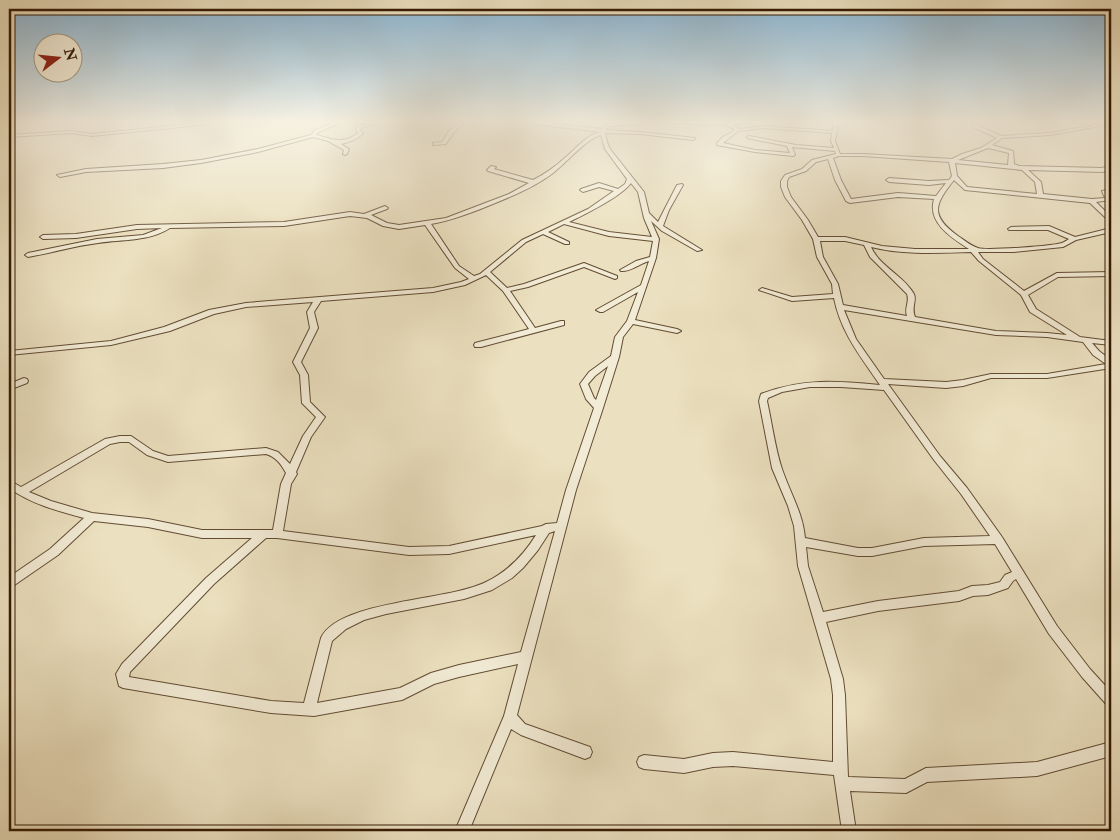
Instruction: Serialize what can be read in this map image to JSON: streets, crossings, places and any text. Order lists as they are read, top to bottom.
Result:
{
  "north": "right"
}
